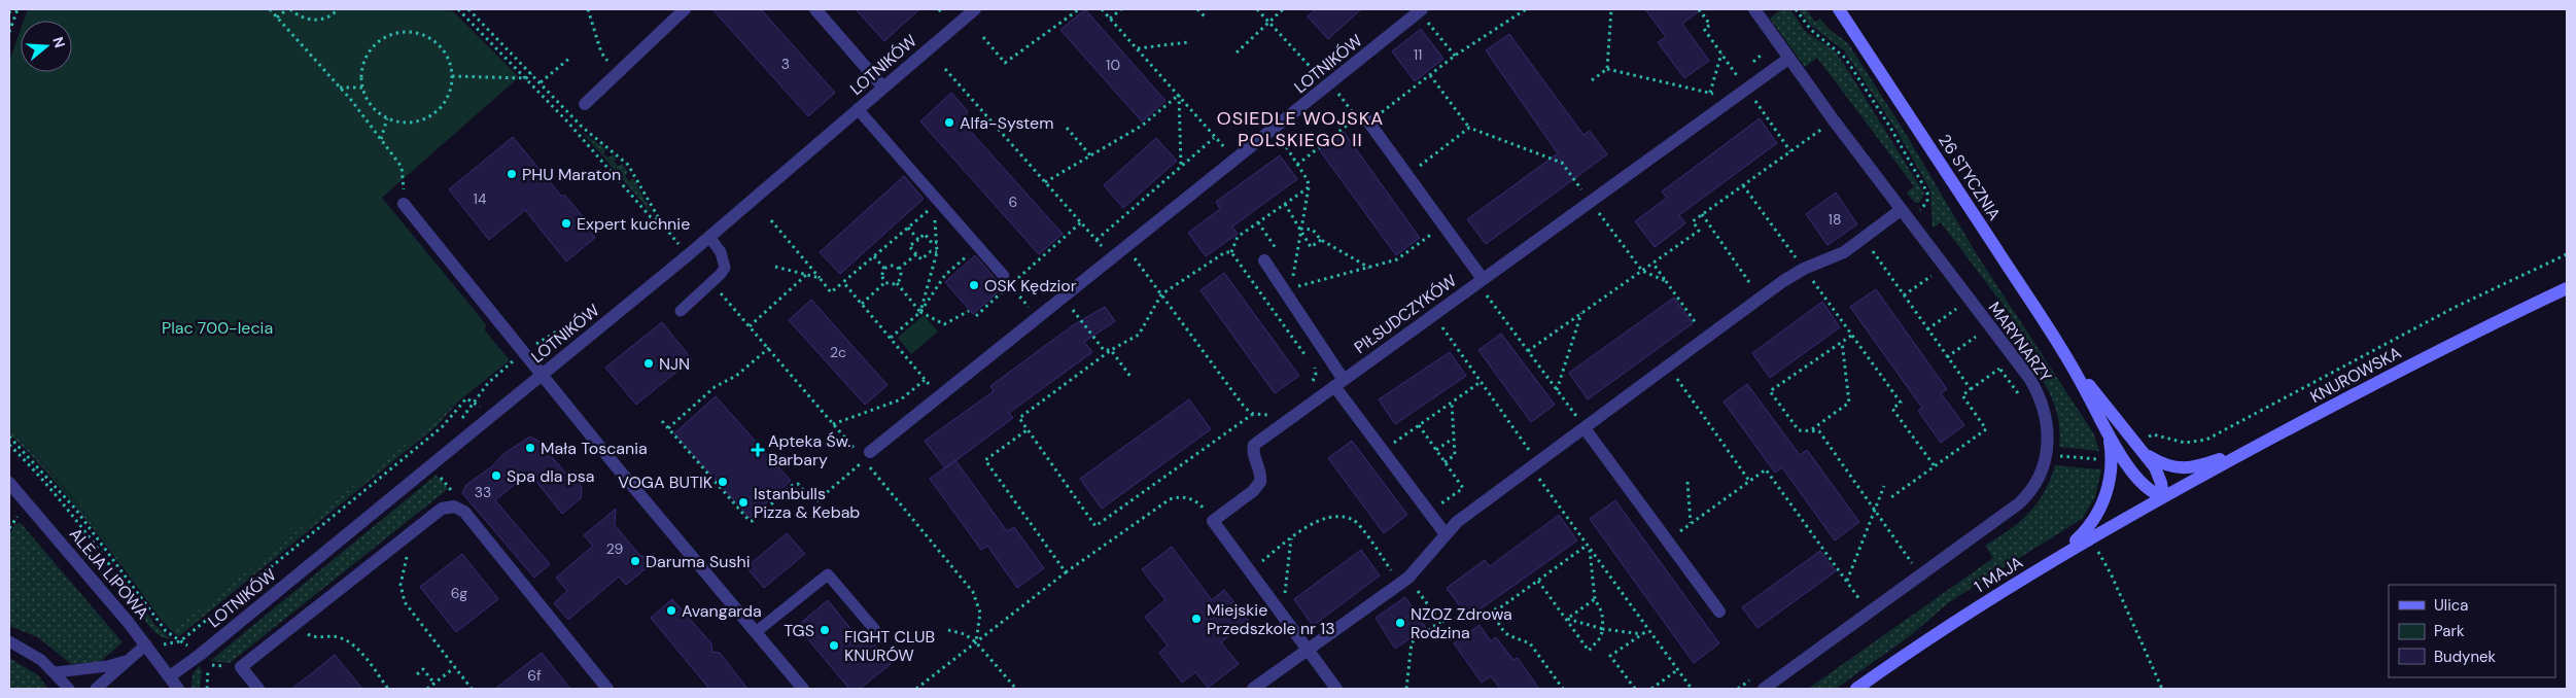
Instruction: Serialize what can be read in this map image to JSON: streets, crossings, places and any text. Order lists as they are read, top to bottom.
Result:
{
  "streets": {
    "street": [
      "LOTNIKÓW",
      "26 STYCZNIA",
      "PIŁSUDCZYKÓW",
      "MARYNARZY",
      "KNUROWSKA",
      "ALEJA LIPOWA",
      "1 MAJA"
    ]
  },
  "crossings": [
    ["LOTNIKÓW", "ALEJA LIPOWA"],
    ["26 STYCZNIA", "KNUROWSKA"],
    ["26 STYCZNIA", "1 MAJA"],
    ["PIŁSUDCZYKÓW", "MARYNARZY"],
    ["KNUROWSKA", "1 MAJA"]
  ],
  "districts": ["OSIEDLE WOJSKA POLSKIEGO II"],
  "parks": ["Plac 700-lecia"],
  "places": {
    "other": [
      "Alfa-System",
      "PHU Maraton",
      "Expert kuchnie",
      "OSK Kędzior",
      "NJN",
      "Mała Toscania",
      "Spa dla psa",
      "VOGA BUTIK",
      "Istanbulls Pizza & Kebab",
      "Daruma Sushi",
      "Avangarda",
      "Miejskie Przedszkole nr 13",
      "NZOZ Zdrowa Rodzina",
      "TGS",
      "FIGHT CLUB KNURÓW"
    ],
    "health": ["Apteka Św. Barbary"]
  },
  "house_numbers": [
    "11",
    "3",
    "10",
    "14",
    "6",
    "18",
    "2c",
    "33",
    "29",
    "6g",
    "6f"
  ],
  "legend": ["Ulica", "Park", "Budynek"],
  "north": "right"
}
